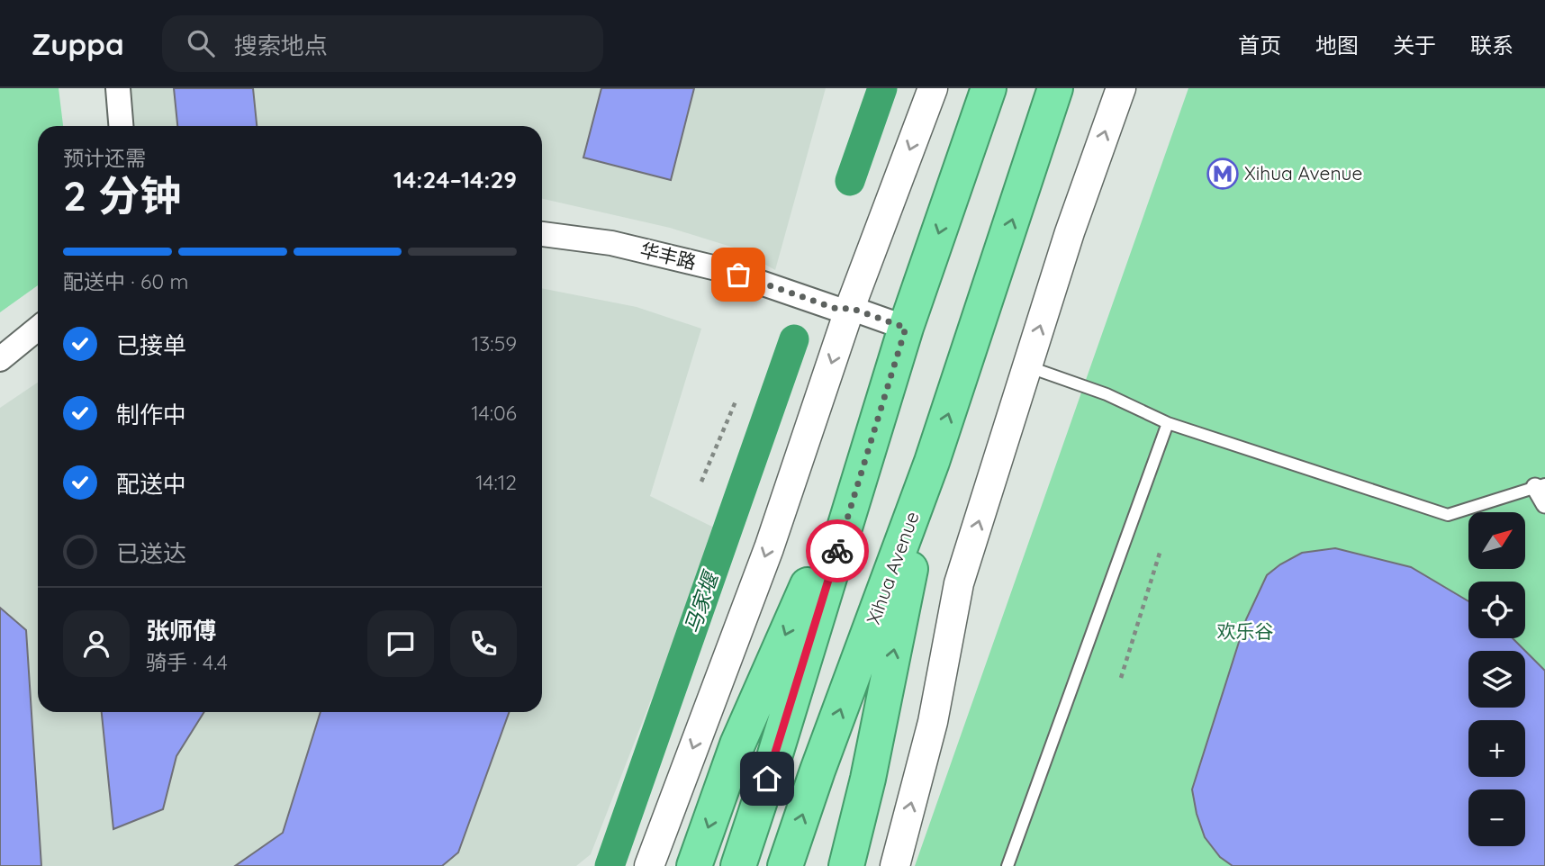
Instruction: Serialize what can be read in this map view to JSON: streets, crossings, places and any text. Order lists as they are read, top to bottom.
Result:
{
  "streets": {
    "highway": ["Xihua Avenue"],
    "street": ["华丰路"]
  },
  "water": ["马家堰"],
  "parks": ["欢乐谷"],
  "places": {
    "metro station": ["Xihua Avenue"]
  },
  "north": "top right",
  "page": {
    "header": "Zuppa",
    "search": "搜索地点",
    "nav": [
      "首页",
      "地图",
      "关于",
      "联系"
    ],
    "heading": ["2 分钟", "预计还需", "14:24–14:29"],
    "panel": ["张师傅", "骑手 · 4.4"],
    "bar": "配送中 · 60 m",
    "list": [
      ["已接单", "13:59"],
      ["制作中", "14:06"],
      ["配送中", "14:12"],
      "已送达"
    ],
    "map_buttons": ["+", "−"]
  }
}
